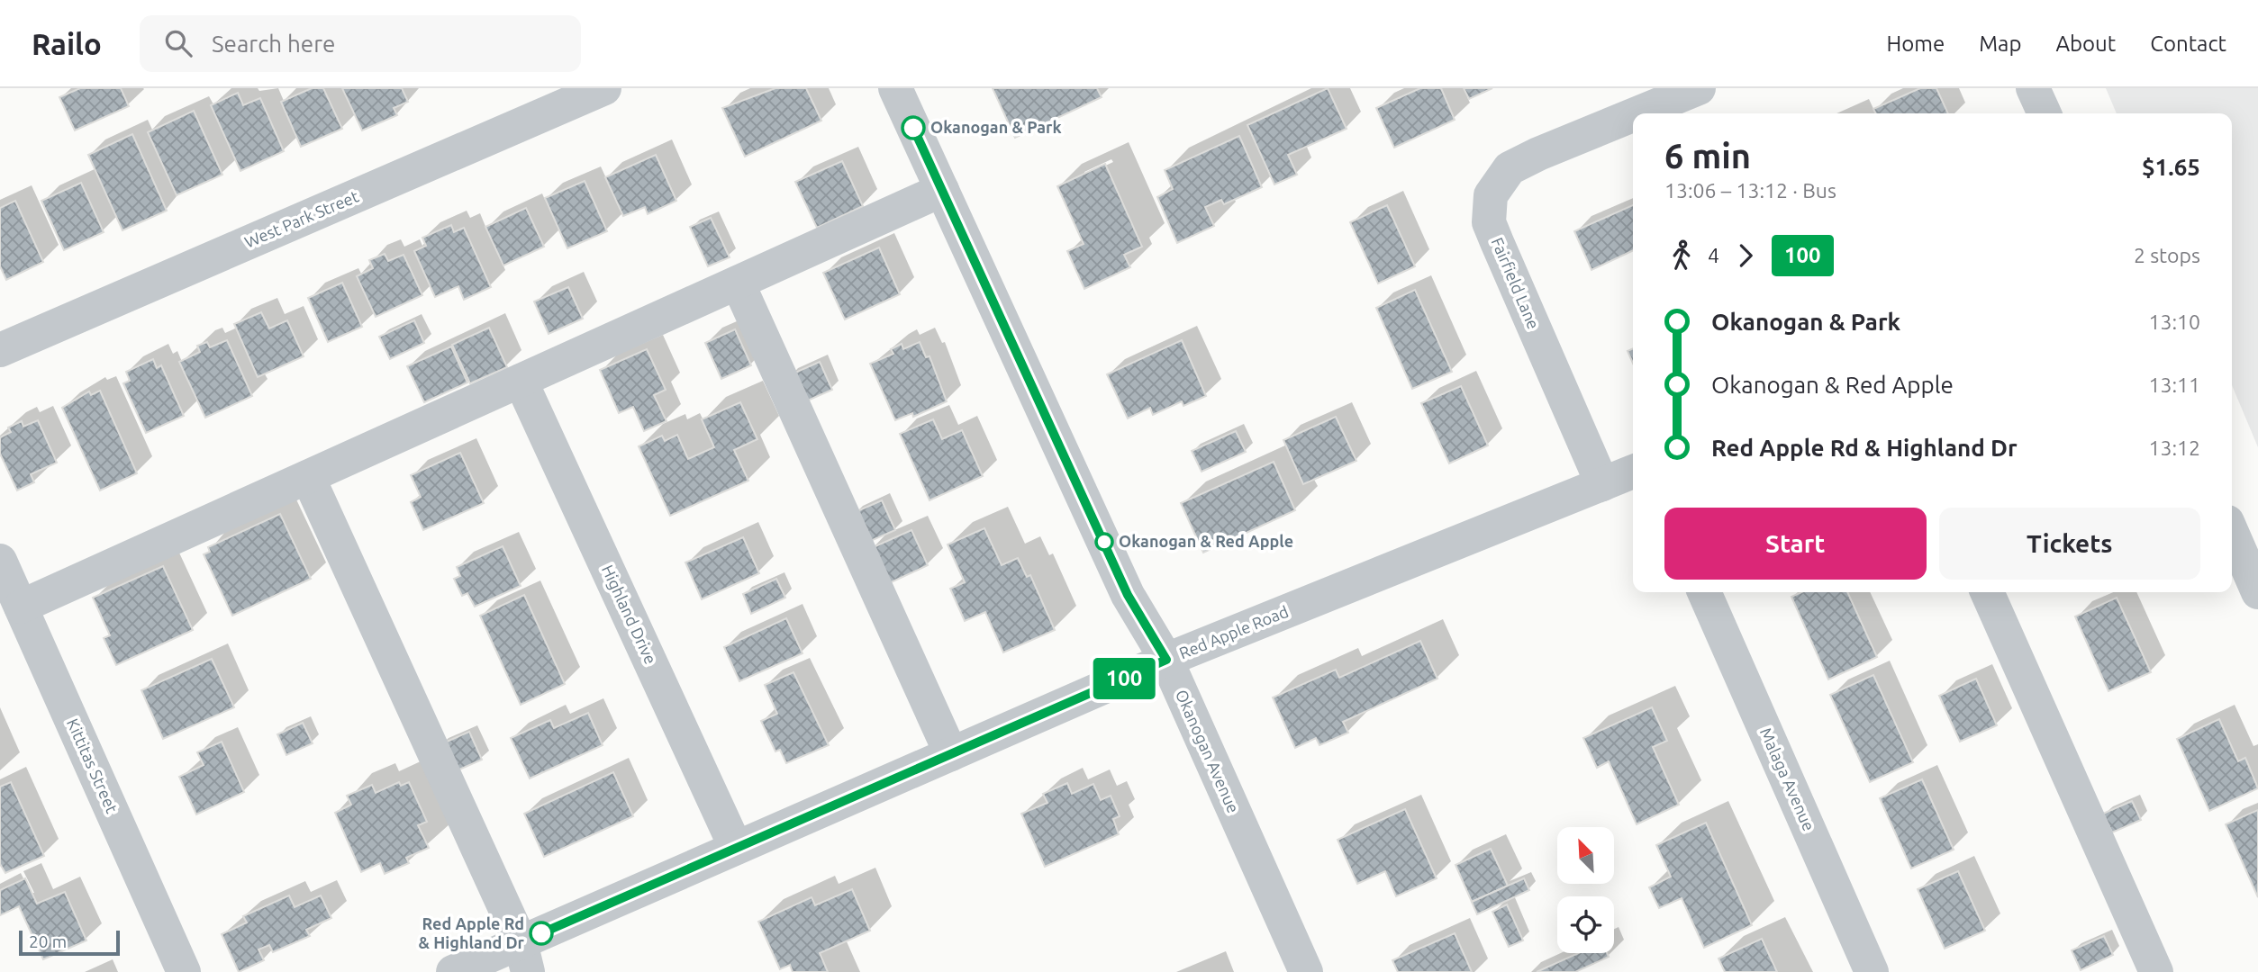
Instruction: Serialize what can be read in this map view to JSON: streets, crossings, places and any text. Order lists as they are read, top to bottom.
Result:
{
  "streets": {
    "street": [
      "West Park Street",
      "Fairfield Lane",
      "Highland Drive",
      "Red Apple Road",
      "Okanogan Avenue",
      "Kittitas Street",
      "Malaga Avenue"
    ]
  },
  "crossings": [
    ["Fairfield Lane", "Red Apple Road"],
    ["Highland Drive", "Red Apple Road"],
    ["Red Apple Road", "Okanogan Avenue"]
  ],
  "places": ["Okanogan & Park", "Okanogan & Red Apple", "Red Apple Rd & Highland Dr"],
  "lines": ["bus line 100"],
  "scale_bar": "20 m",
  "north": "top left",
  "page": {
    "header": "Railo",
    "search": "Search here",
    "nav": [
      "Home",
      "Map",
      "About",
      "Contact"
    ],
    "on_map": "100",
    "heading": ["6 min", "13:06 – 13:12 · Bus", "$1.65"],
    "legs": ["4", "100", "2 stops"],
    "list": [
      {
        "name": "Okanogan & Park",
        "value": "13:10"
      },
      {
        "name": "Okanogan & Red Apple",
        "value": "13:11"
      },
      {
        "name": "Red Apple Rd & Highland Dr",
        "value": "13:12"
      }
    ],
    "buttons": ["Start", "Tickets"],
    "scale": "20 m"
  }
}
